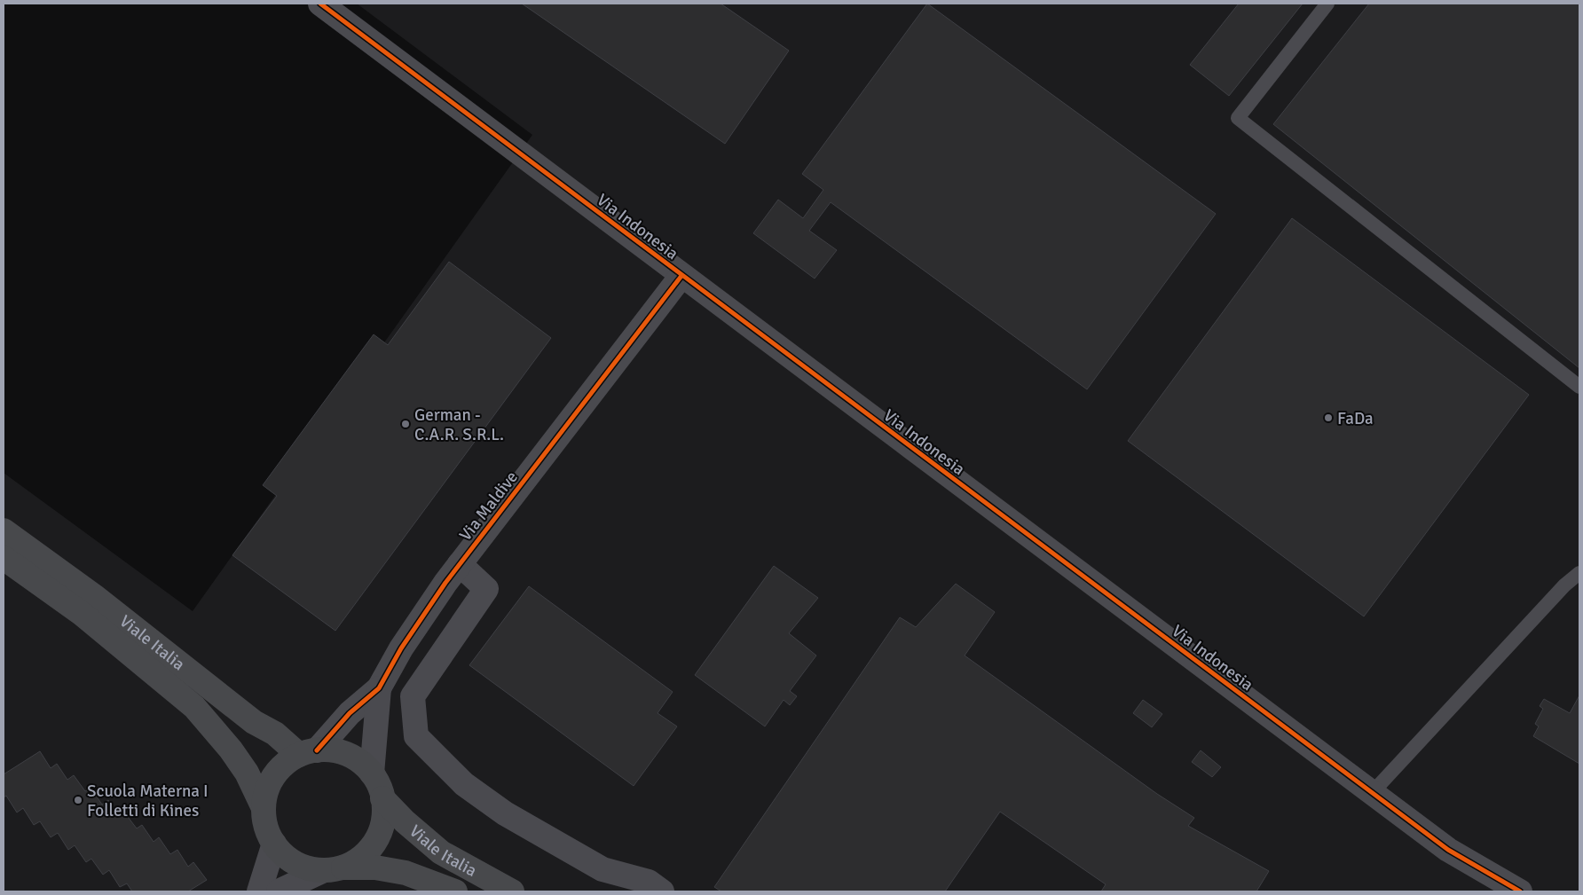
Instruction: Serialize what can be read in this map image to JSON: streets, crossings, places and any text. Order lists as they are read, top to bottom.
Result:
{
  "streets": {
    "main road": ["Viale Italia"],
    "street": ["Via Indonesia", "Via Maldive"]
  },
  "crossings": [
    ["Via Indonesia", "Via Maldive"],
    ["Via Maldive", "Viale Italia"]
  ],
  "places": ["FaDa", "German - C.A.R. S.R.L.", "Scuola Materna I Folletti di Kines"]
}
